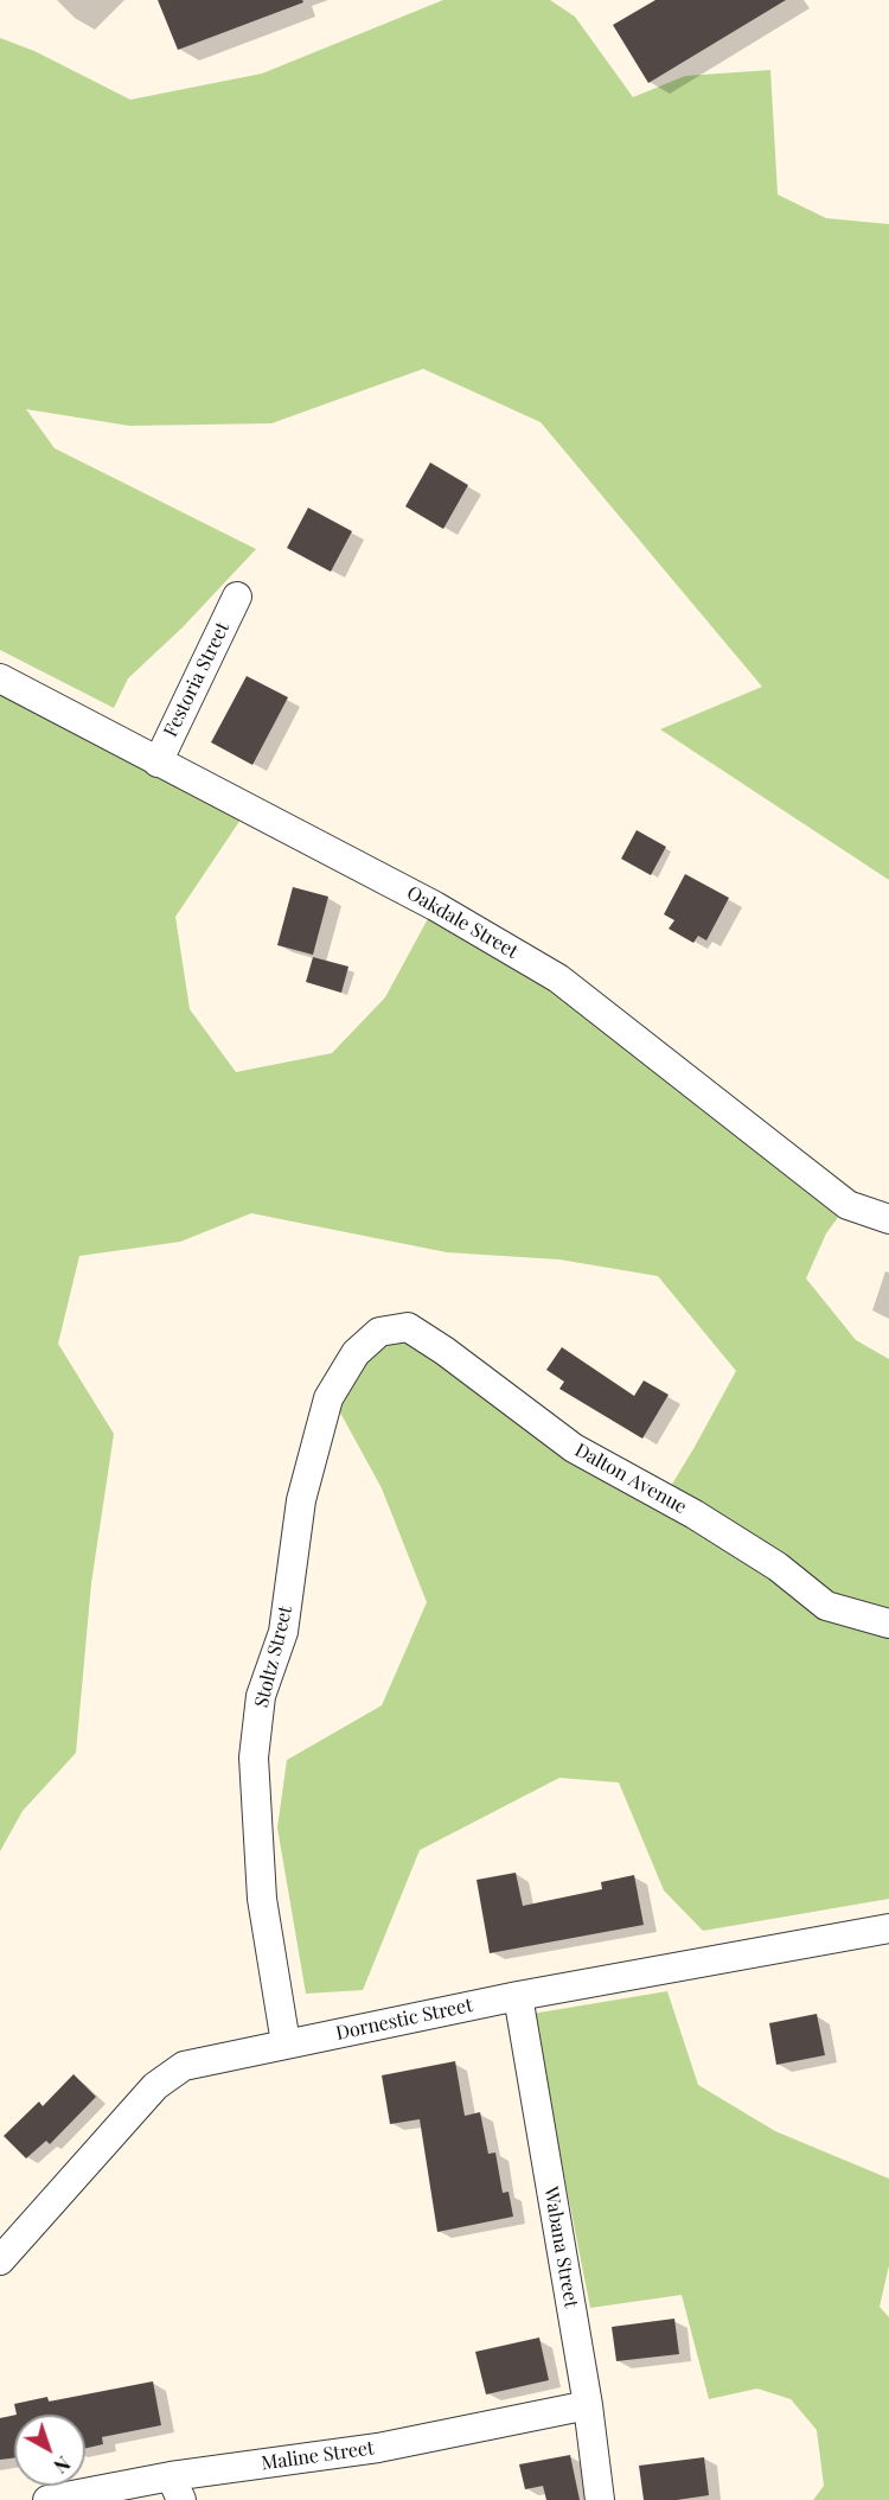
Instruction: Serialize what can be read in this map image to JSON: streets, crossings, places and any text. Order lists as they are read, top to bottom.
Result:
{
  "streets": {
    "street": [
      "Festoria Street",
      "Oakdale Street",
      "Dalton Avenue",
      "Stoltz Street",
      "Dornestic Street",
      "Wabana Street",
      "Maline Street"
    ]
  },
  "crossings": [
    ["Festoria Street", "Oakdale Street"],
    ["Dalton Avenue", "Stoltz Street"],
    ["Stoltz Street", "Dornestic Street"],
    ["Dornestic Street", "Wabana Street"],
    ["Wabana Street", "Maline Street"]
  ],
  "north": "bottom right"
}
